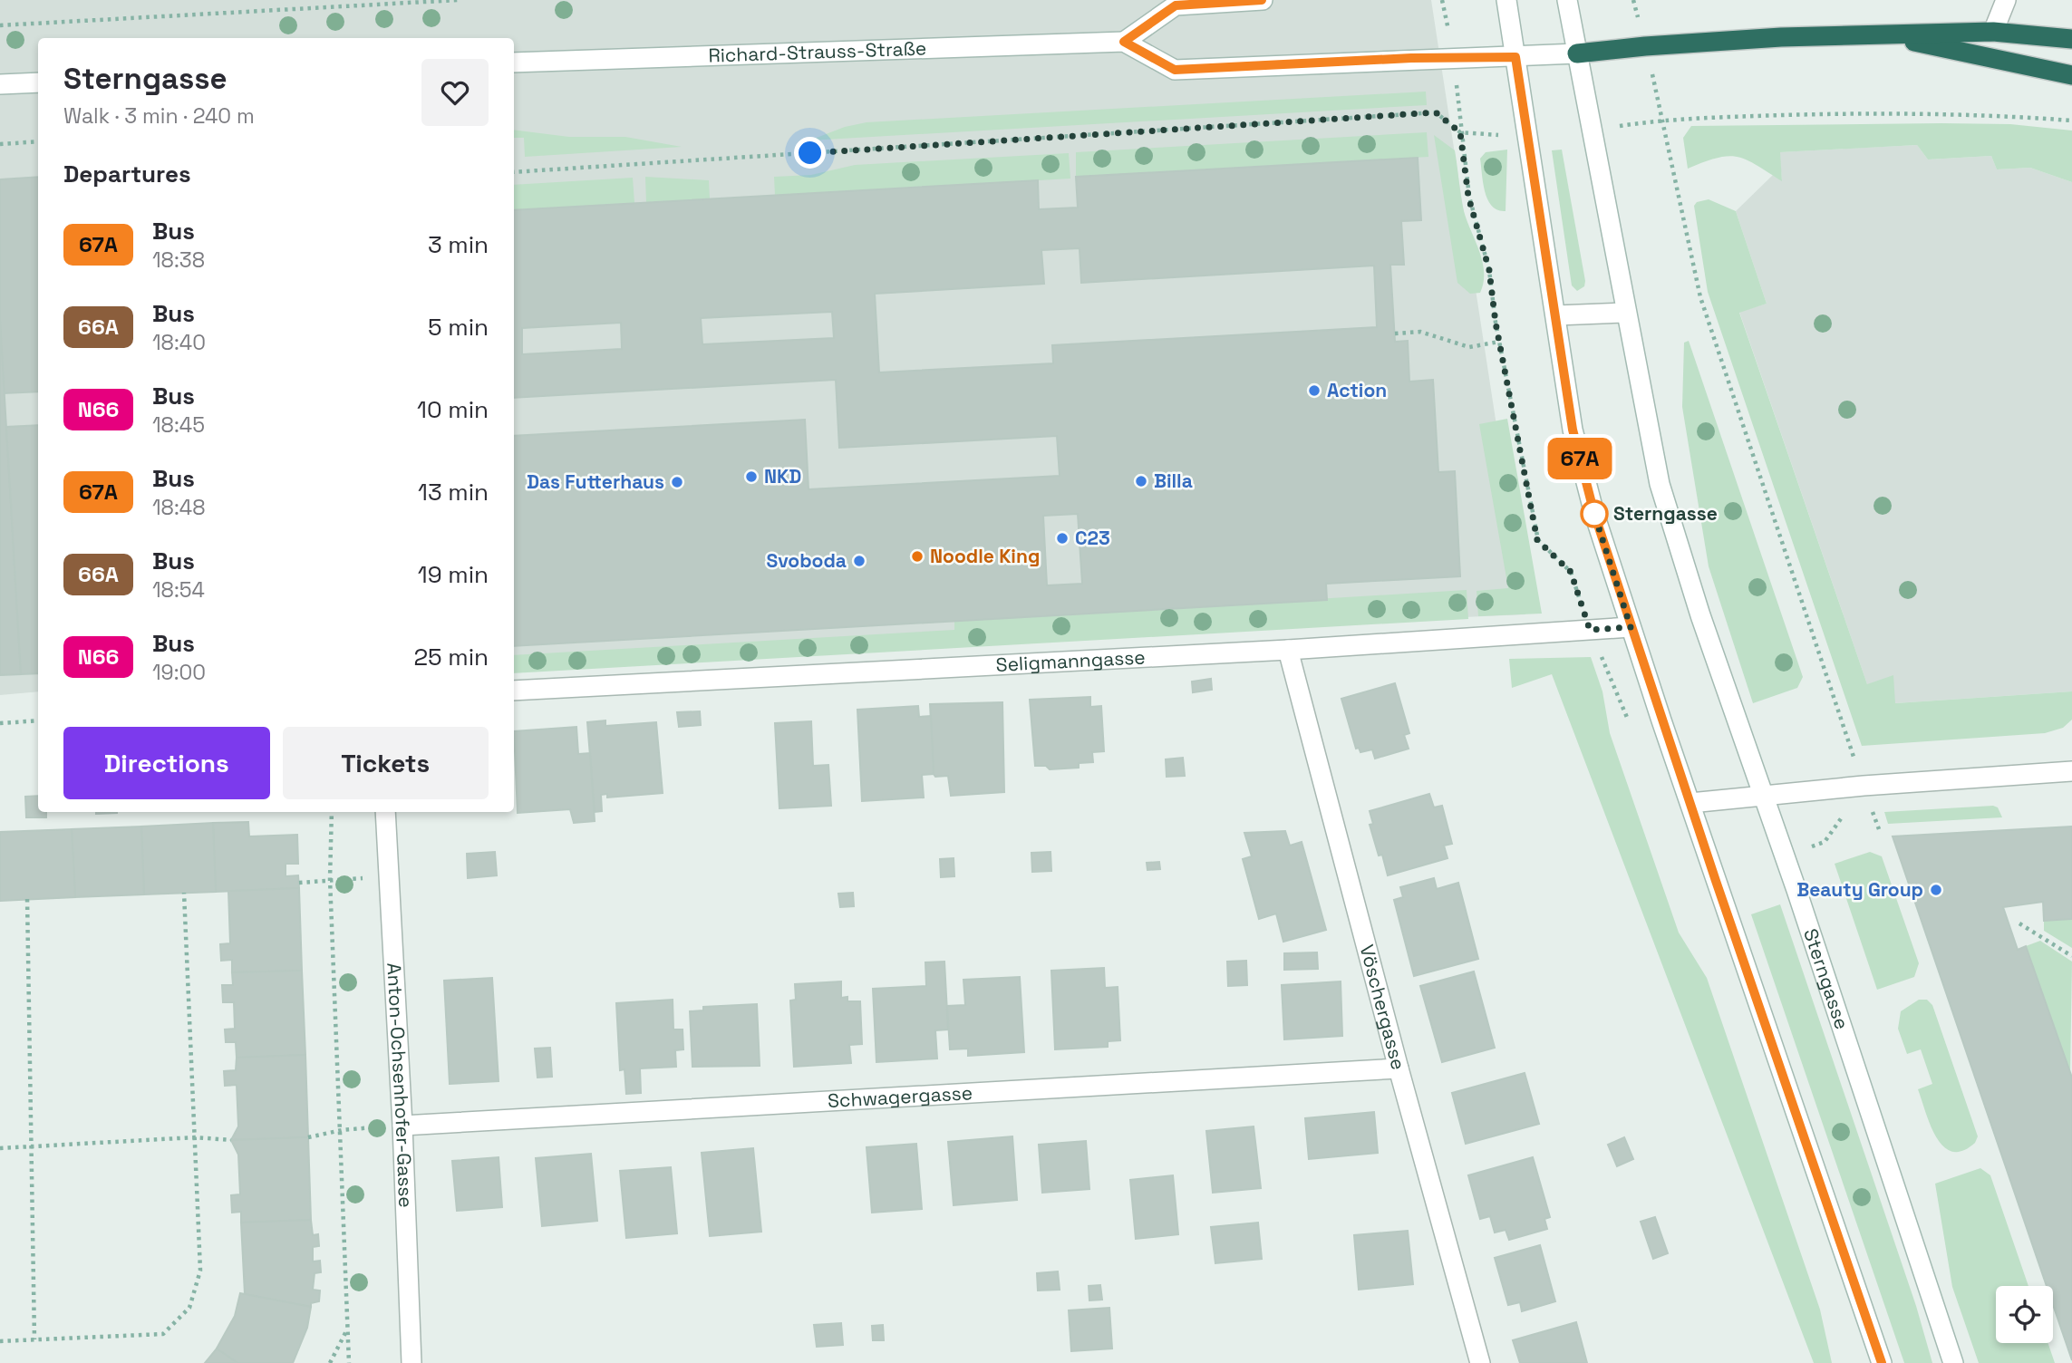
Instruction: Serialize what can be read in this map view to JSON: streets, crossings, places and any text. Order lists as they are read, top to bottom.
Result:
{
  "streets": {
    "main road": [
      "Richard-Strauss-Straße",
      "Seligmanngasse",
      "Sterngasse",
      "Vöschergasse",
      "Anton-Ochsenhofer-Gasse",
      "Schwagergasse"
    ]
  },
  "crossings": [
    ["Seligmanngasse", "Vöschergasse"],
    ["Vöschergasse", "Schwagergasse"],
    ["Anton-Ochsenhofer-Gasse", "Schwagergasse"]
  ],
  "places": [
    "Action",
    "NKD",
    "Billa",
    "Das Futterhaus",
    "Sterngasse",
    "C23",
    "Noodle King",
    "Svoboda",
    "Beauty Group"
  ],
  "lines": ["bus line 67A"],
  "page": {
    "on_map": "67A",
    "heading": [
      ["Sterngasse", "Walk · 3 min · 240 m"],
      "Departures"
    ],
    "list": [
      {
        "mark": "67A",
        "name": "Bus",
        "note": "18:38",
        "value": "3 min"
      },
      {
        "mark": "66A",
        "name": "Bus",
        "note": "18:40",
        "value": "5 min"
      },
      {
        "mark": "N66",
        "name": "Bus",
        "note": "18:45",
        "value": "10 min"
      },
      {
        "mark": "67A",
        "name": "Bus",
        "note": "18:48",
        "value": "13 min"
      },
      {
        "mark": "66A",
        "name": "Bus",
        "note": "18:54",
        "value": "19 min"
      },
      {
        "mark": "N66",
        "name": "Bus",
        "note": "19:00",
        "value": "25 min"
      }
    ],
    "buttons": ["Directions", "Tickets"]
  }
}
